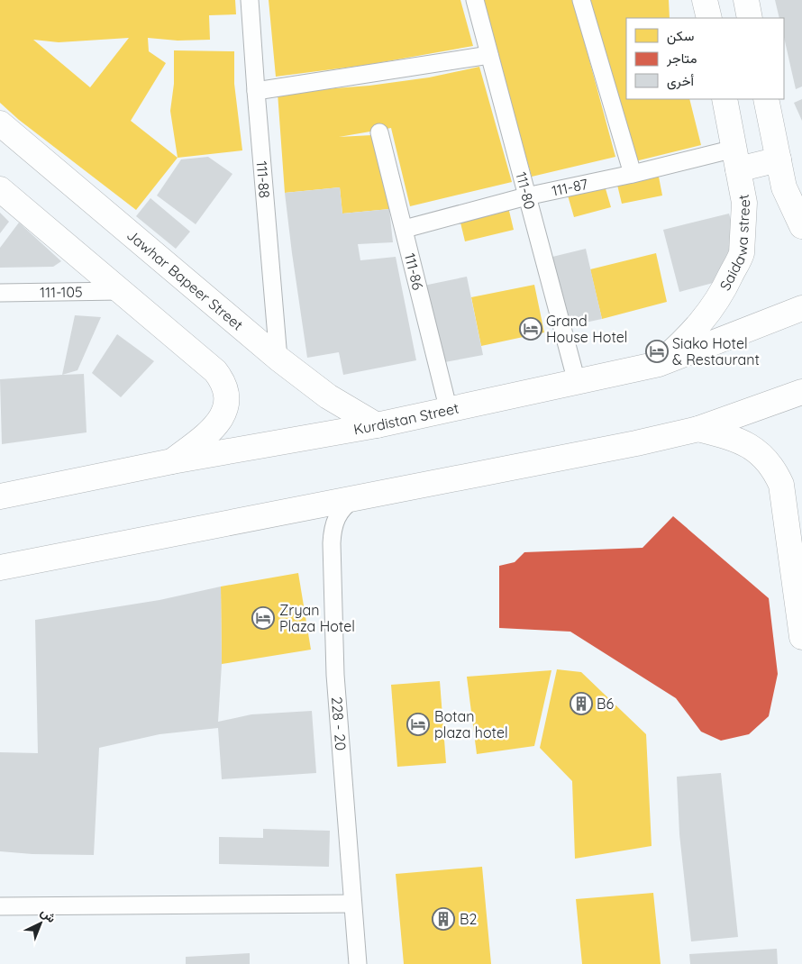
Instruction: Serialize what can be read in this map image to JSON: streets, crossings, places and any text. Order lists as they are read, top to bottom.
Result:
{
  "streets": {
    "main road": ["Saidawa street", "Jawhar Bapeer Street", "Kurdistan Street"],
    "street": [
      "111-88",
      "111-87",
      "111-80",
      "111-86",
      "111-105",
      "228 - 20"
    ]
  },
  "crossings": [
    ["111-88", "Jawhar Bapeer Street"],
    ["111-87", "111-80"],
    ["111-87", "Saidawa street"],
    ["111-87", "111-86"],
    ["111-80", "Kurdistan Street"],
    ["Saidawa street", "Kurdistan Street"],
    ["111-86", "Kurdistan Street"],
    ["Jawhar Bapeer Street", "Kurdistan Street"]
  ],
  "places": {
    "hotel": [
      "Grand House Hotel",
      "Siako Hotel & Restaurant",
      "Zryan Plaza Hotel",
      "Botan plaza hotel"
    ],
    "building": ["B6", "B2"]
  },
  "legend": ["سكن", "متاجر", "أخرى"],
  "north": "top right"
}
